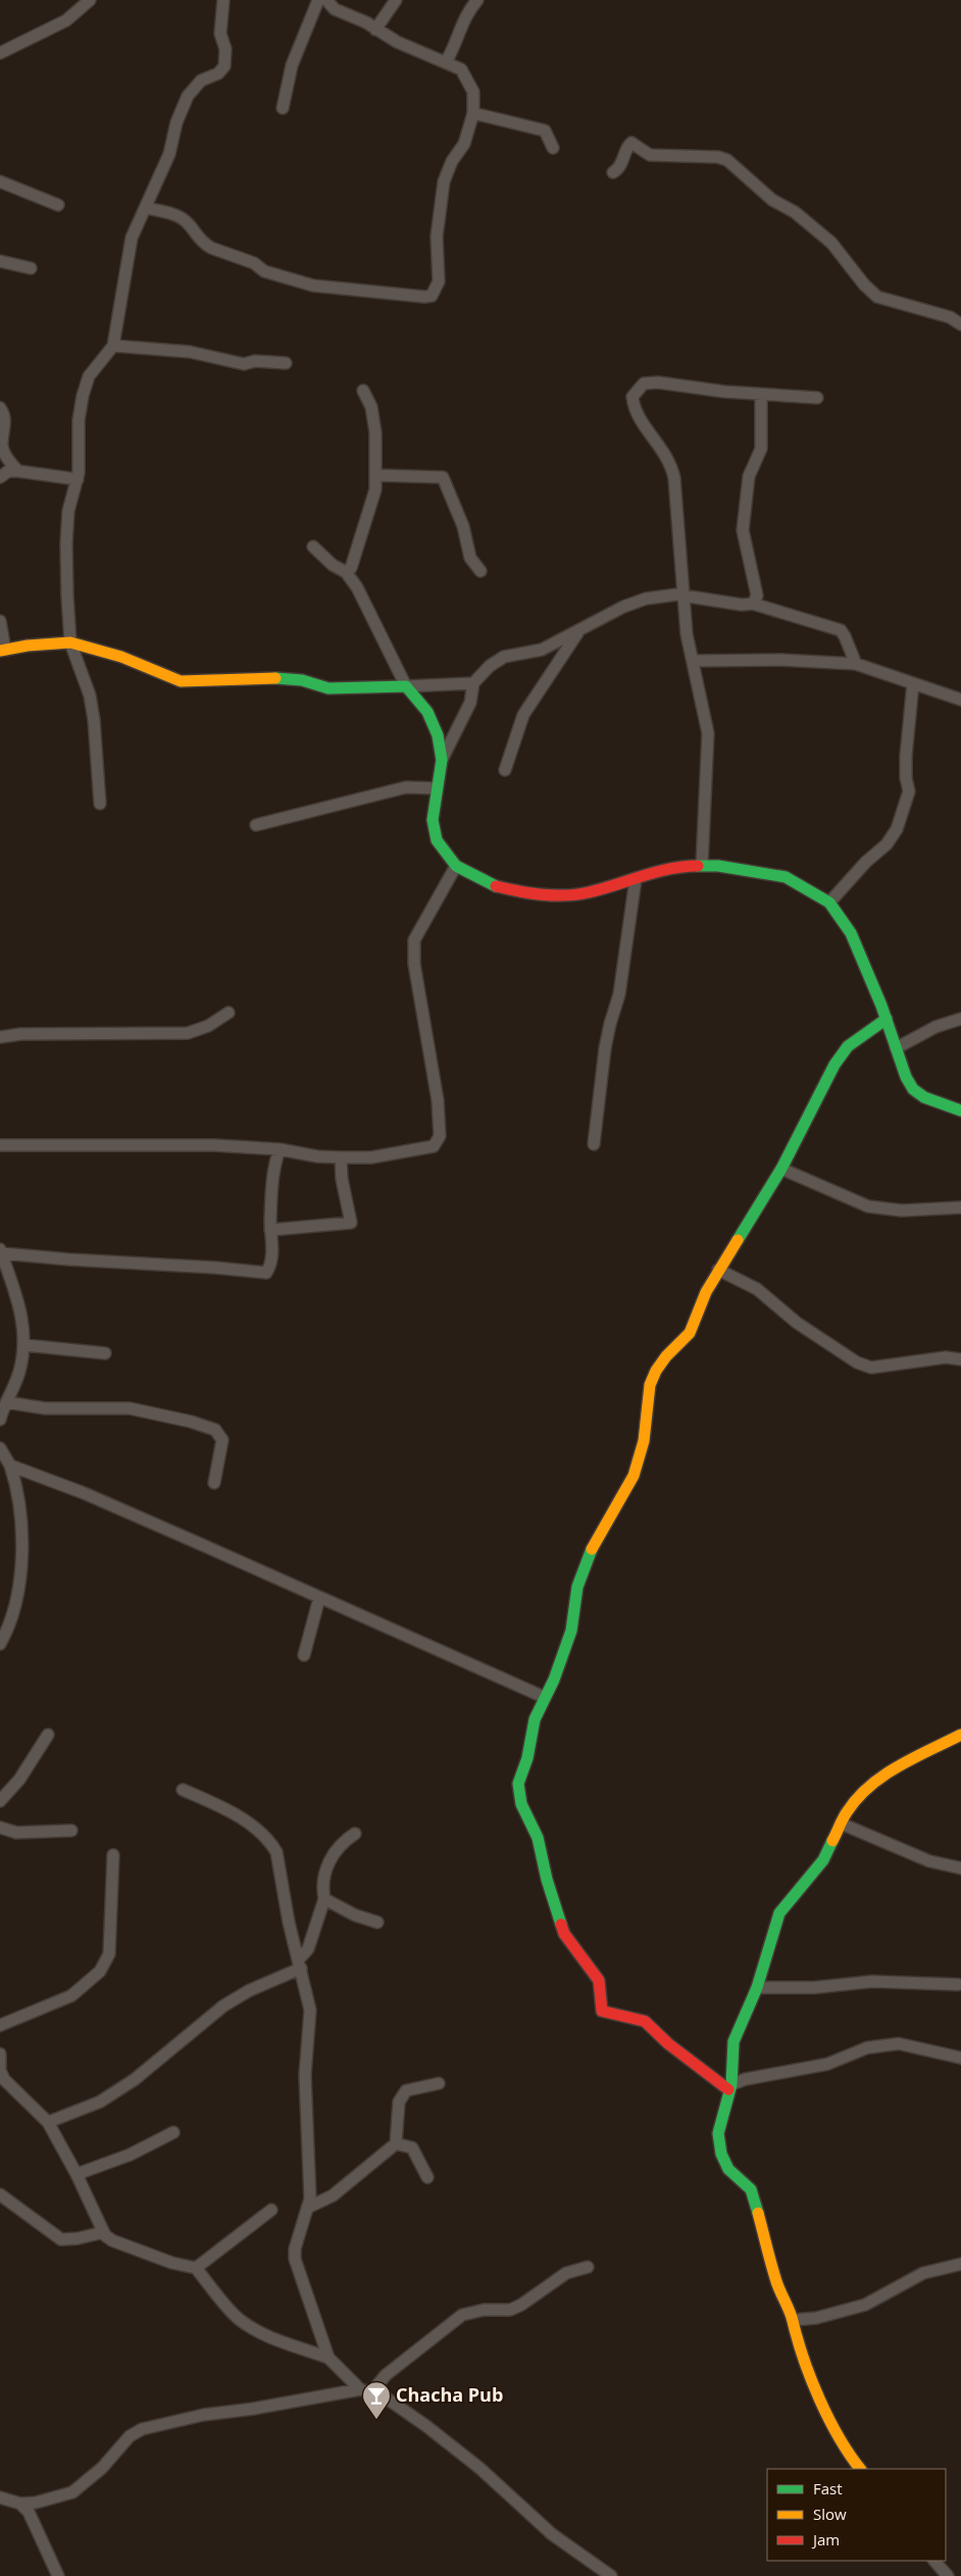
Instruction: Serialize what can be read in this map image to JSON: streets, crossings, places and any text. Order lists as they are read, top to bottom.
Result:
{
  "places": {
    "bar": ["Chacha Pub"]
  },
  "legend": ["Fast", "Slow", "Jam"]
}
